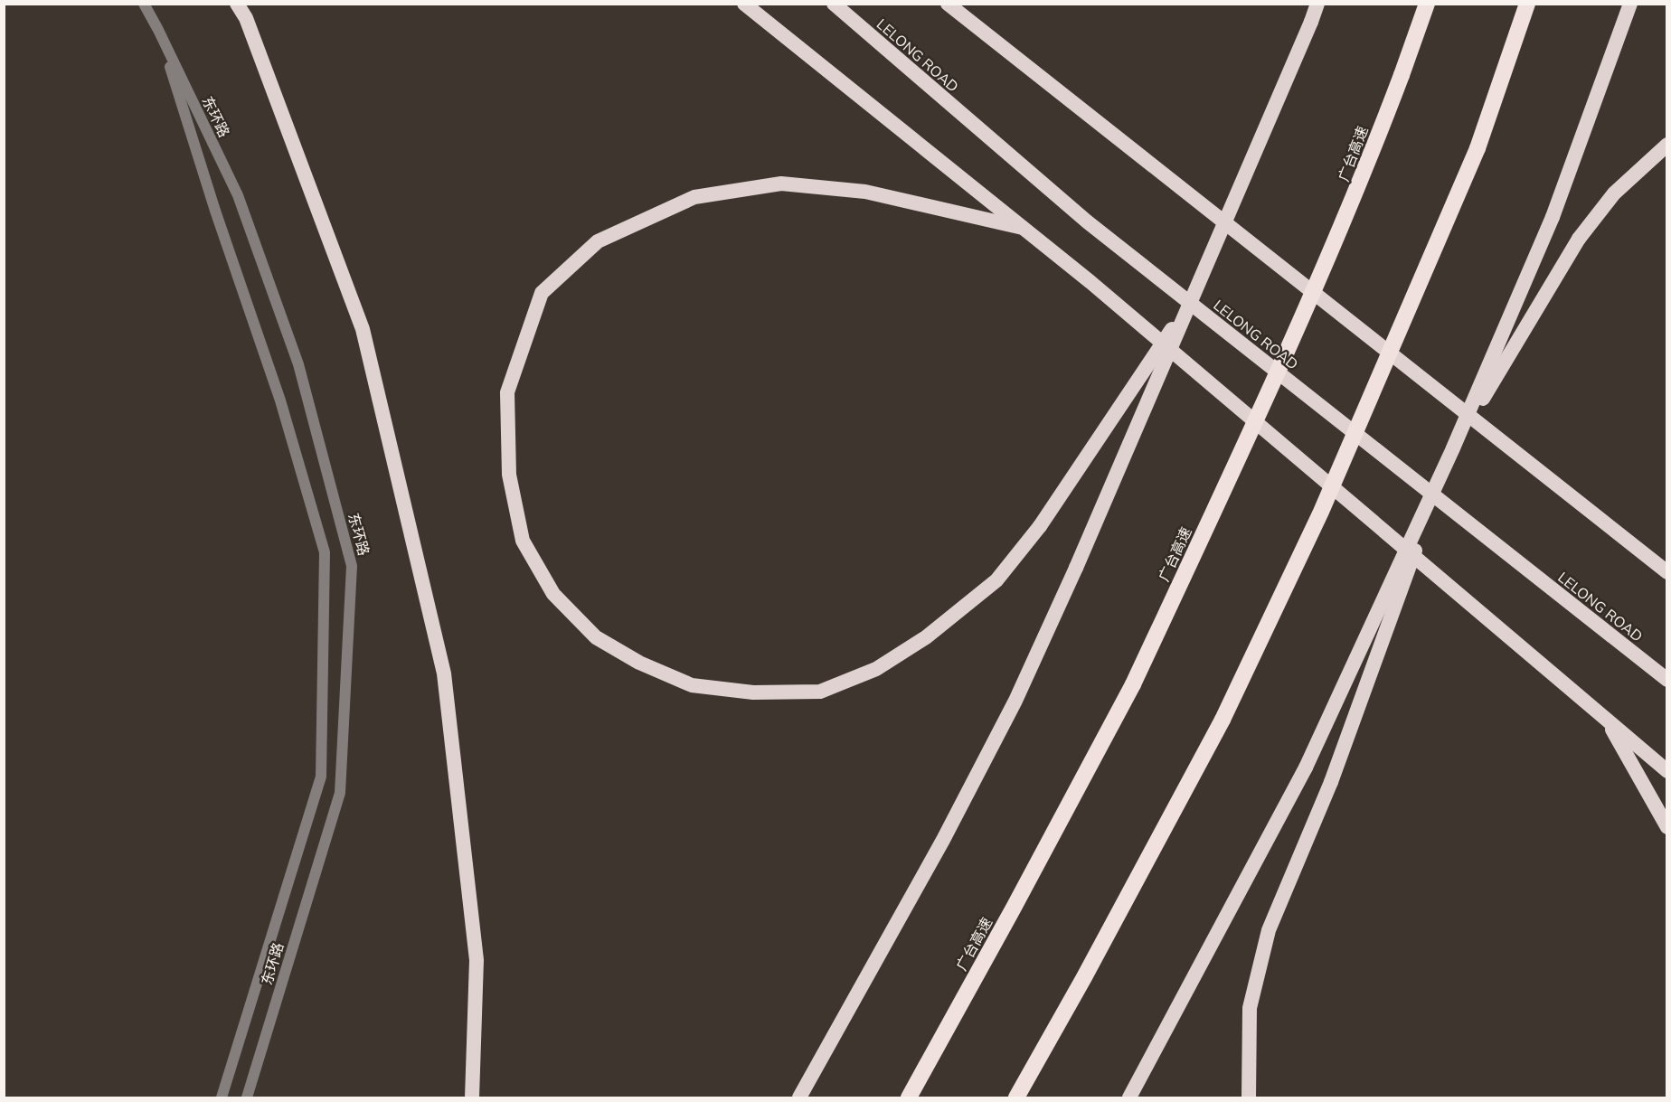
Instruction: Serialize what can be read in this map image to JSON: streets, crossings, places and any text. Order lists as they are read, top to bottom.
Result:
{
  "streets": {
    "highway": ["LELONG ROAD", "广台高速"],
    "lane": ["东环路"]
  }
}
